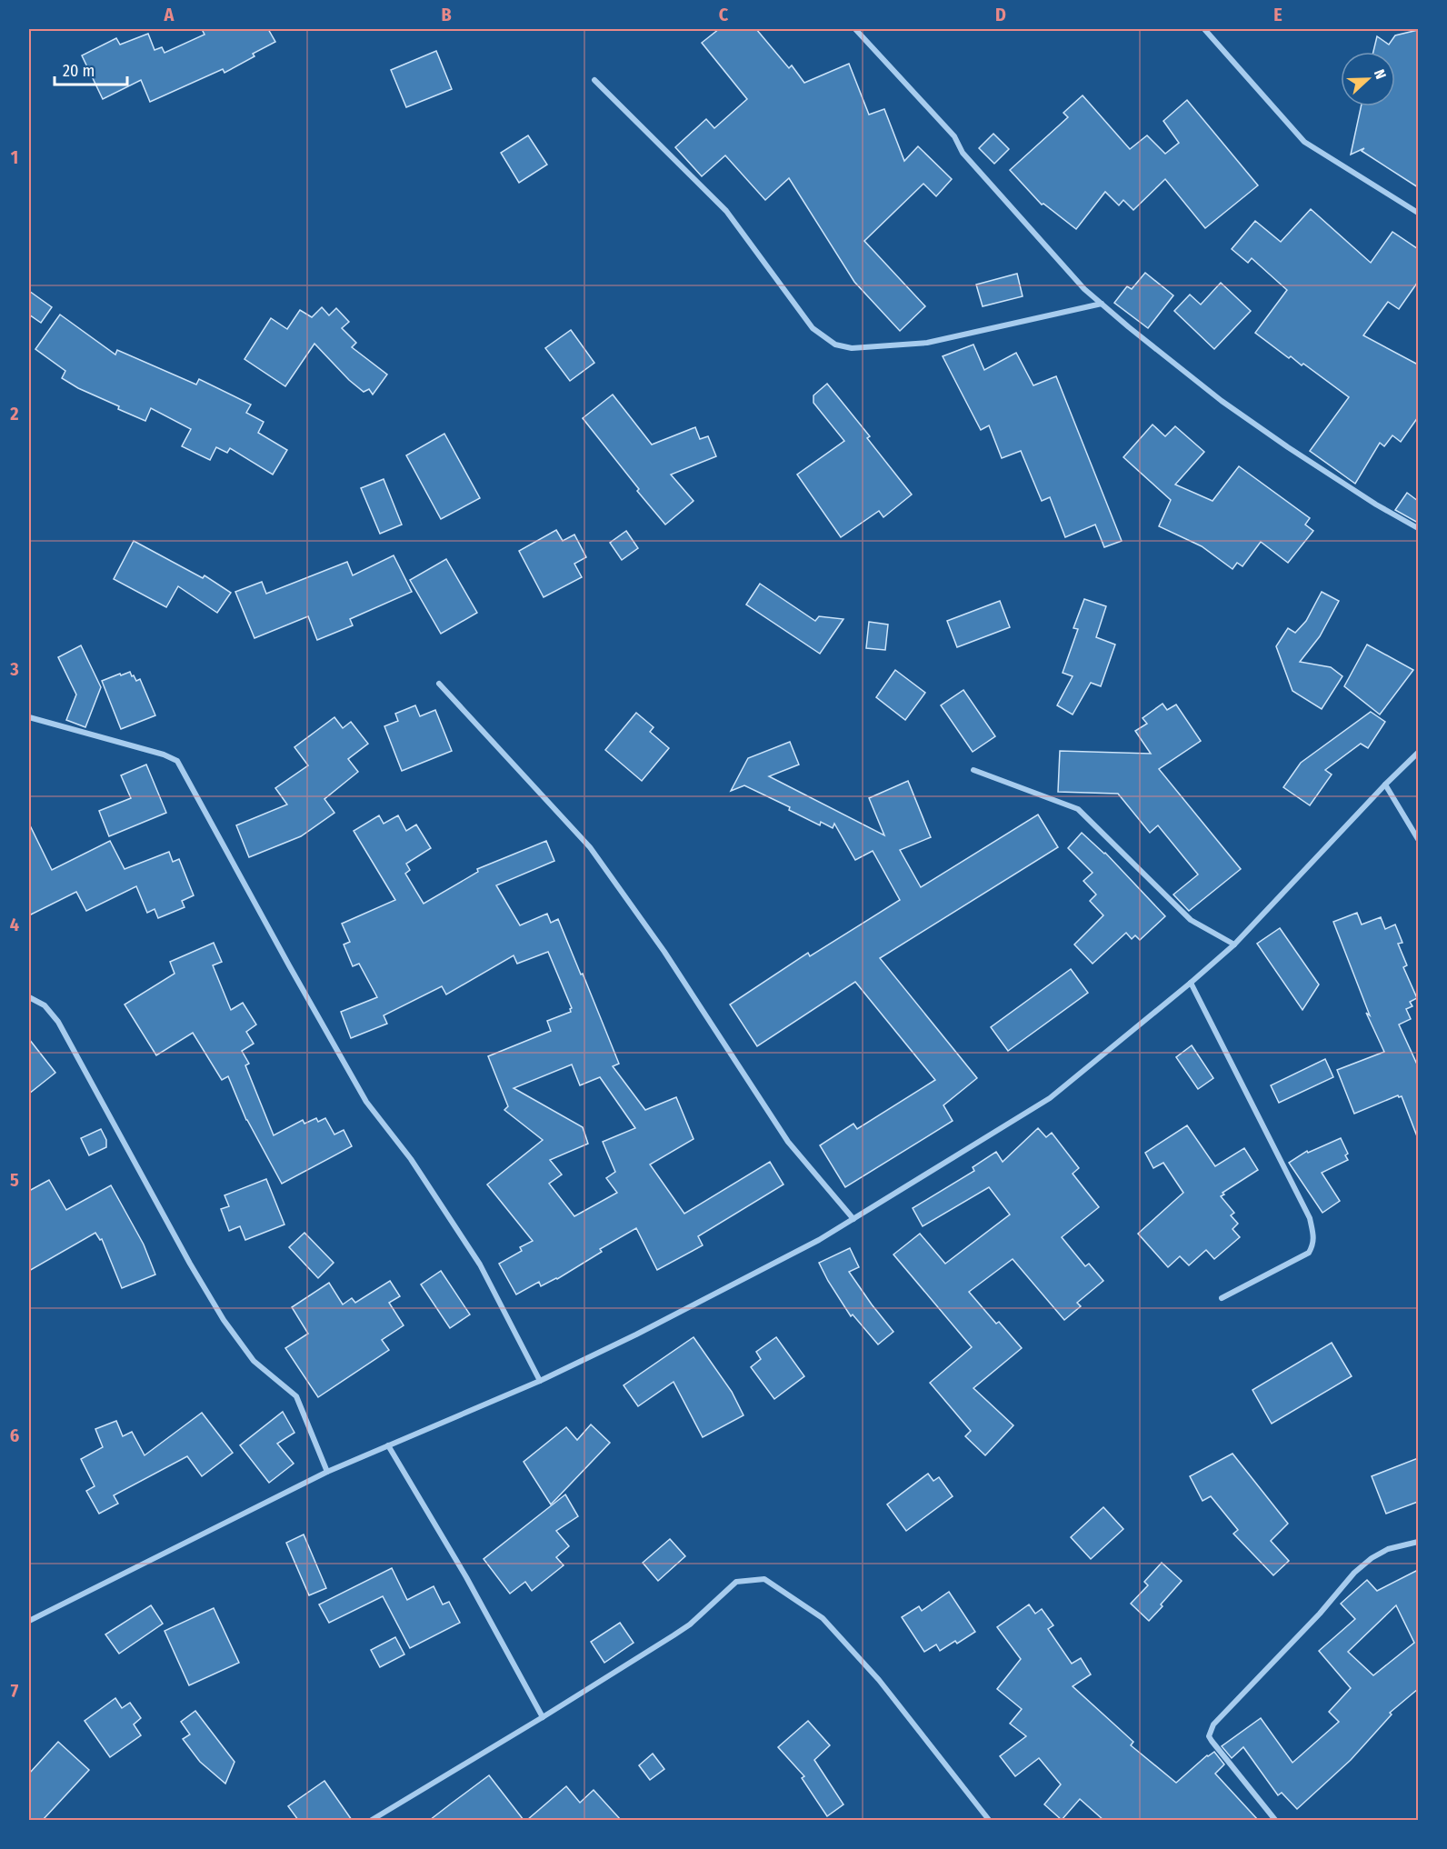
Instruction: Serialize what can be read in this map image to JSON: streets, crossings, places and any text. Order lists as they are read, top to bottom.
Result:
{
  "scale_bar": "20 m",
  "north": "right",
  "grid": {
    "columns": [
      "A",
      "B",
      "C",
      "D",
      "E"
    ],
    "rows": [
      "1",
      "2",
      "3",
      "4",
      "5",
      "6",
      "7"
    ]
  }
}
